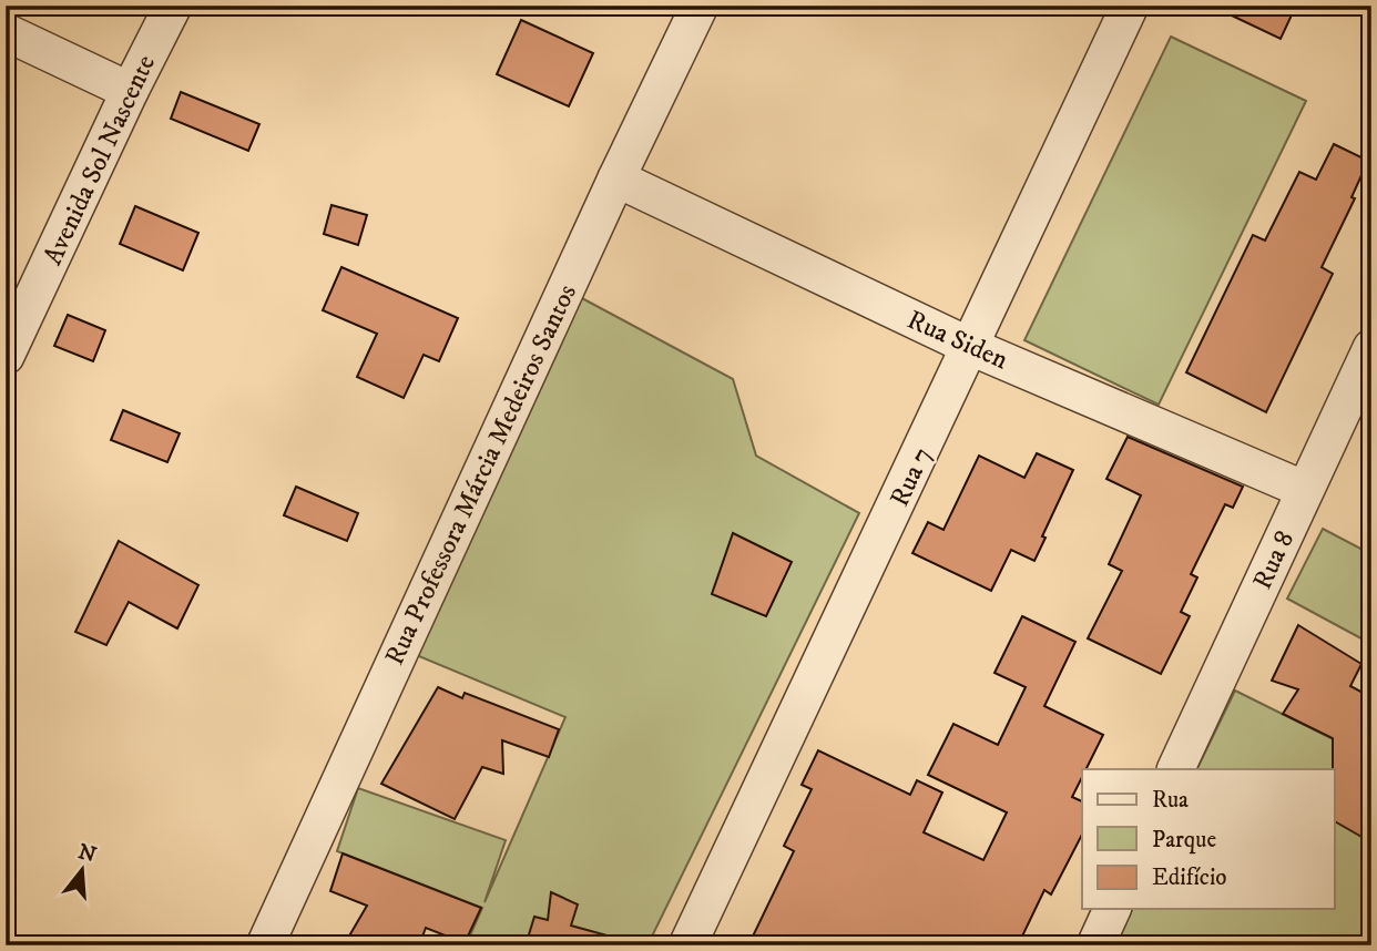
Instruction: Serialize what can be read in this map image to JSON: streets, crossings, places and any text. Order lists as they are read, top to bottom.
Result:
{
  "streets": {
    "street": [
      "Avenida Sol Nascente",
      "Rua Siden",
      "Rua Professora Márcia Medeiros Santos",
      "Rua 7",
      "Rua 8"
    ]
  },
  "crossings": [
    ["Rua Siden", "Rua Professora Márcia Medeiros Santos"],
    ["Rua Siden", "Rua 7"],
    ["Rua Siden", "Rua 8"]
  ],
  "legend": ["Rua", "Parque", "Edifício"],
  "north": "top"
}
